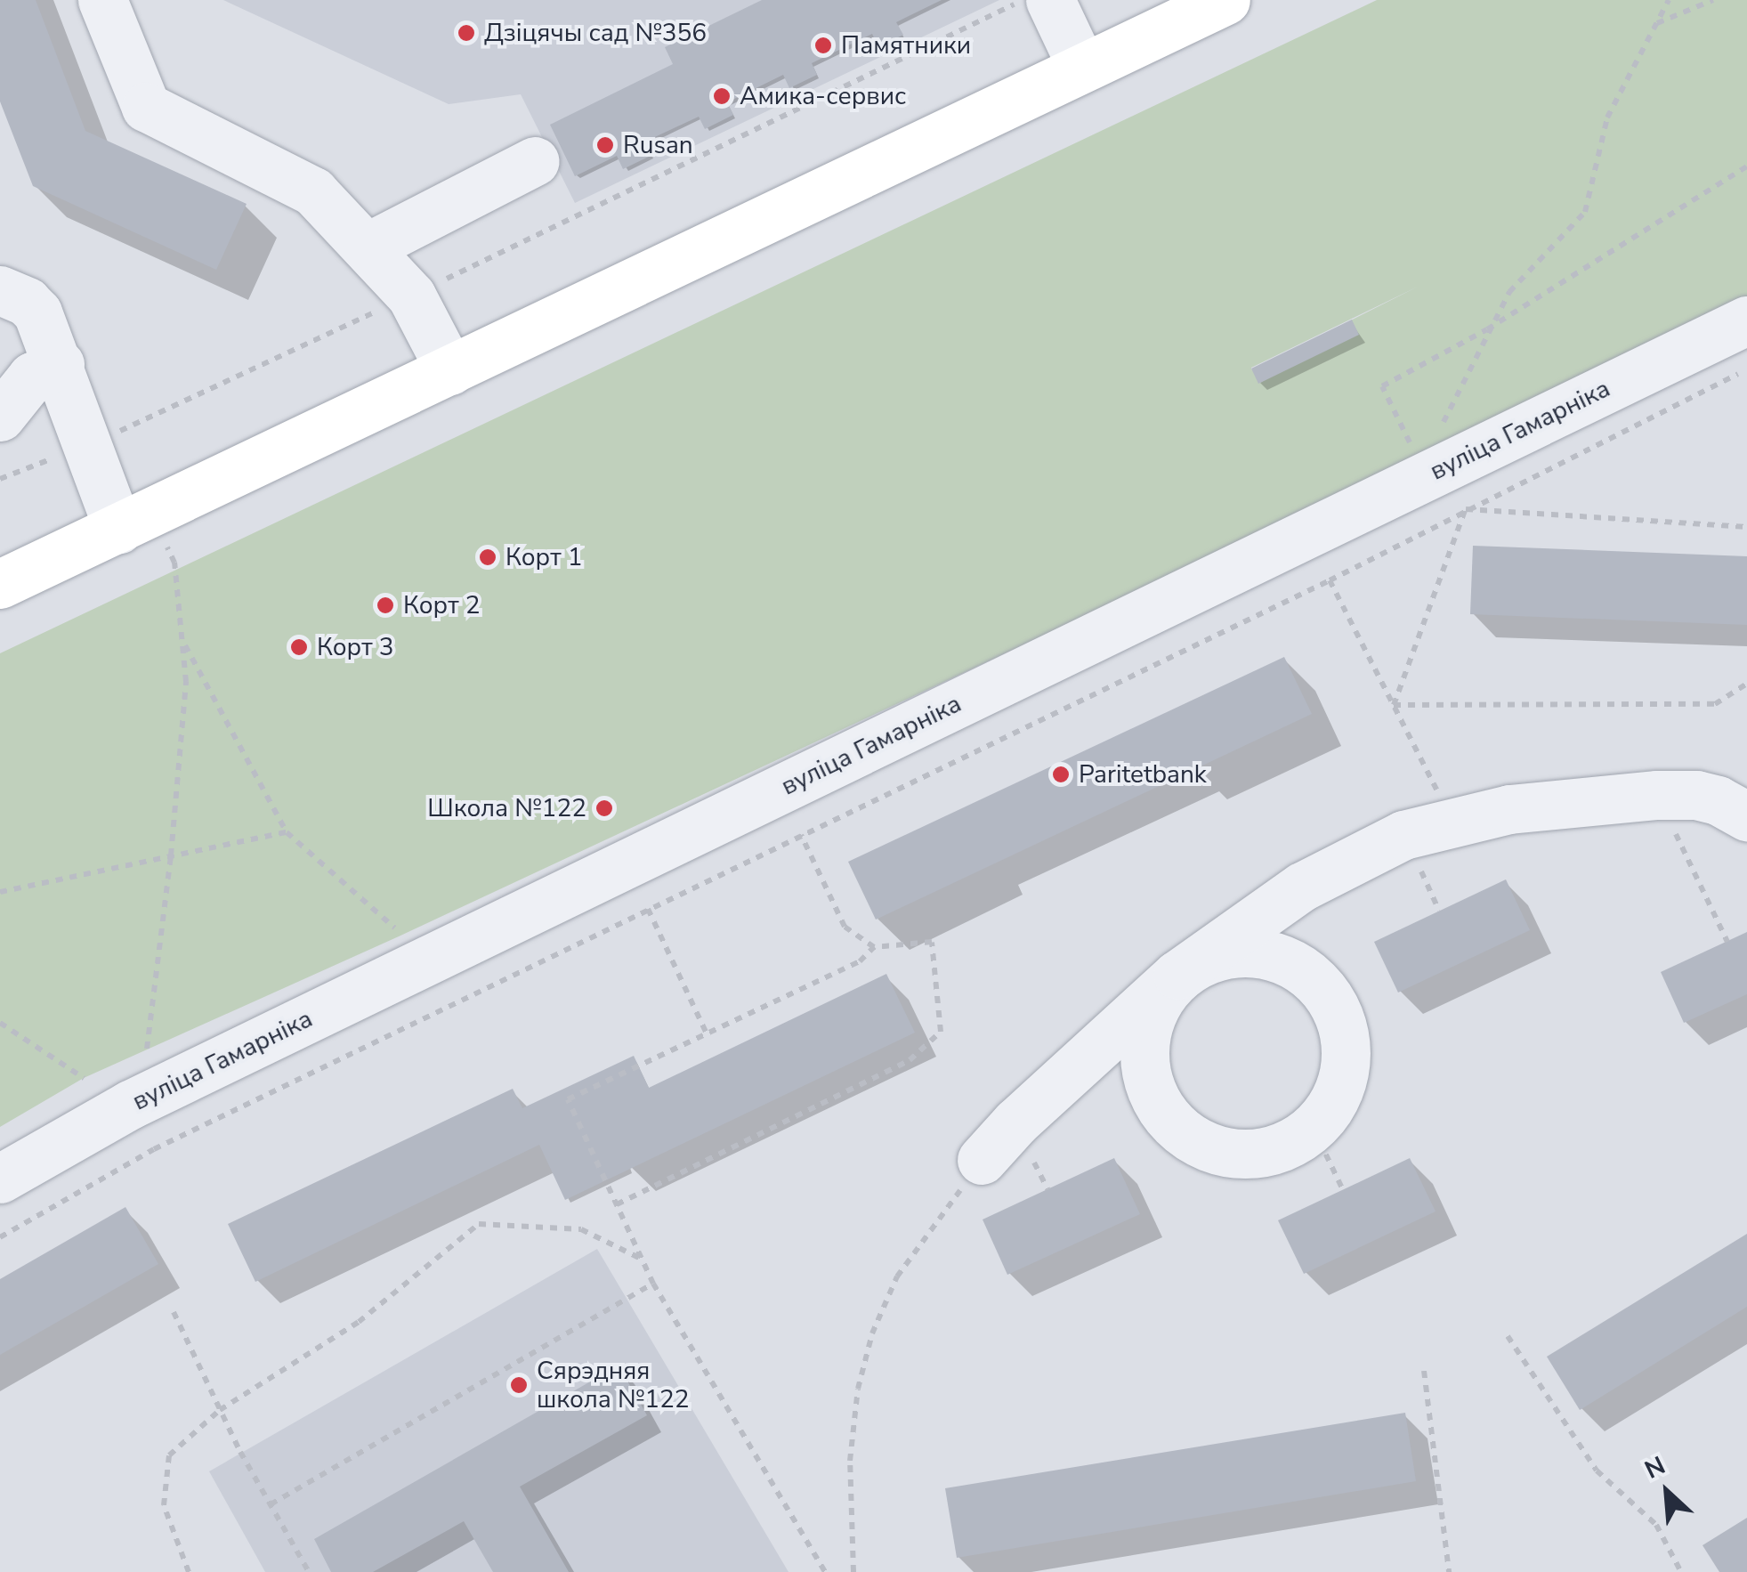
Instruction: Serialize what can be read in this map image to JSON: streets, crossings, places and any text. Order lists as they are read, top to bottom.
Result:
{
  "streets": {
    "street": ["вуліца Гамарніка"]
  },
  "places": [
    "Дзіцячы сад №356",
    "Памятники",
    "Амика-сервис",
    "Rusan",
    "Корт 1",
    "Корт 2",
    "Корт 3",
    "Paritetbank",
    "Школа №122",
    "Сярэдняя школа №122"
  ],
  "north": "top left"
}
